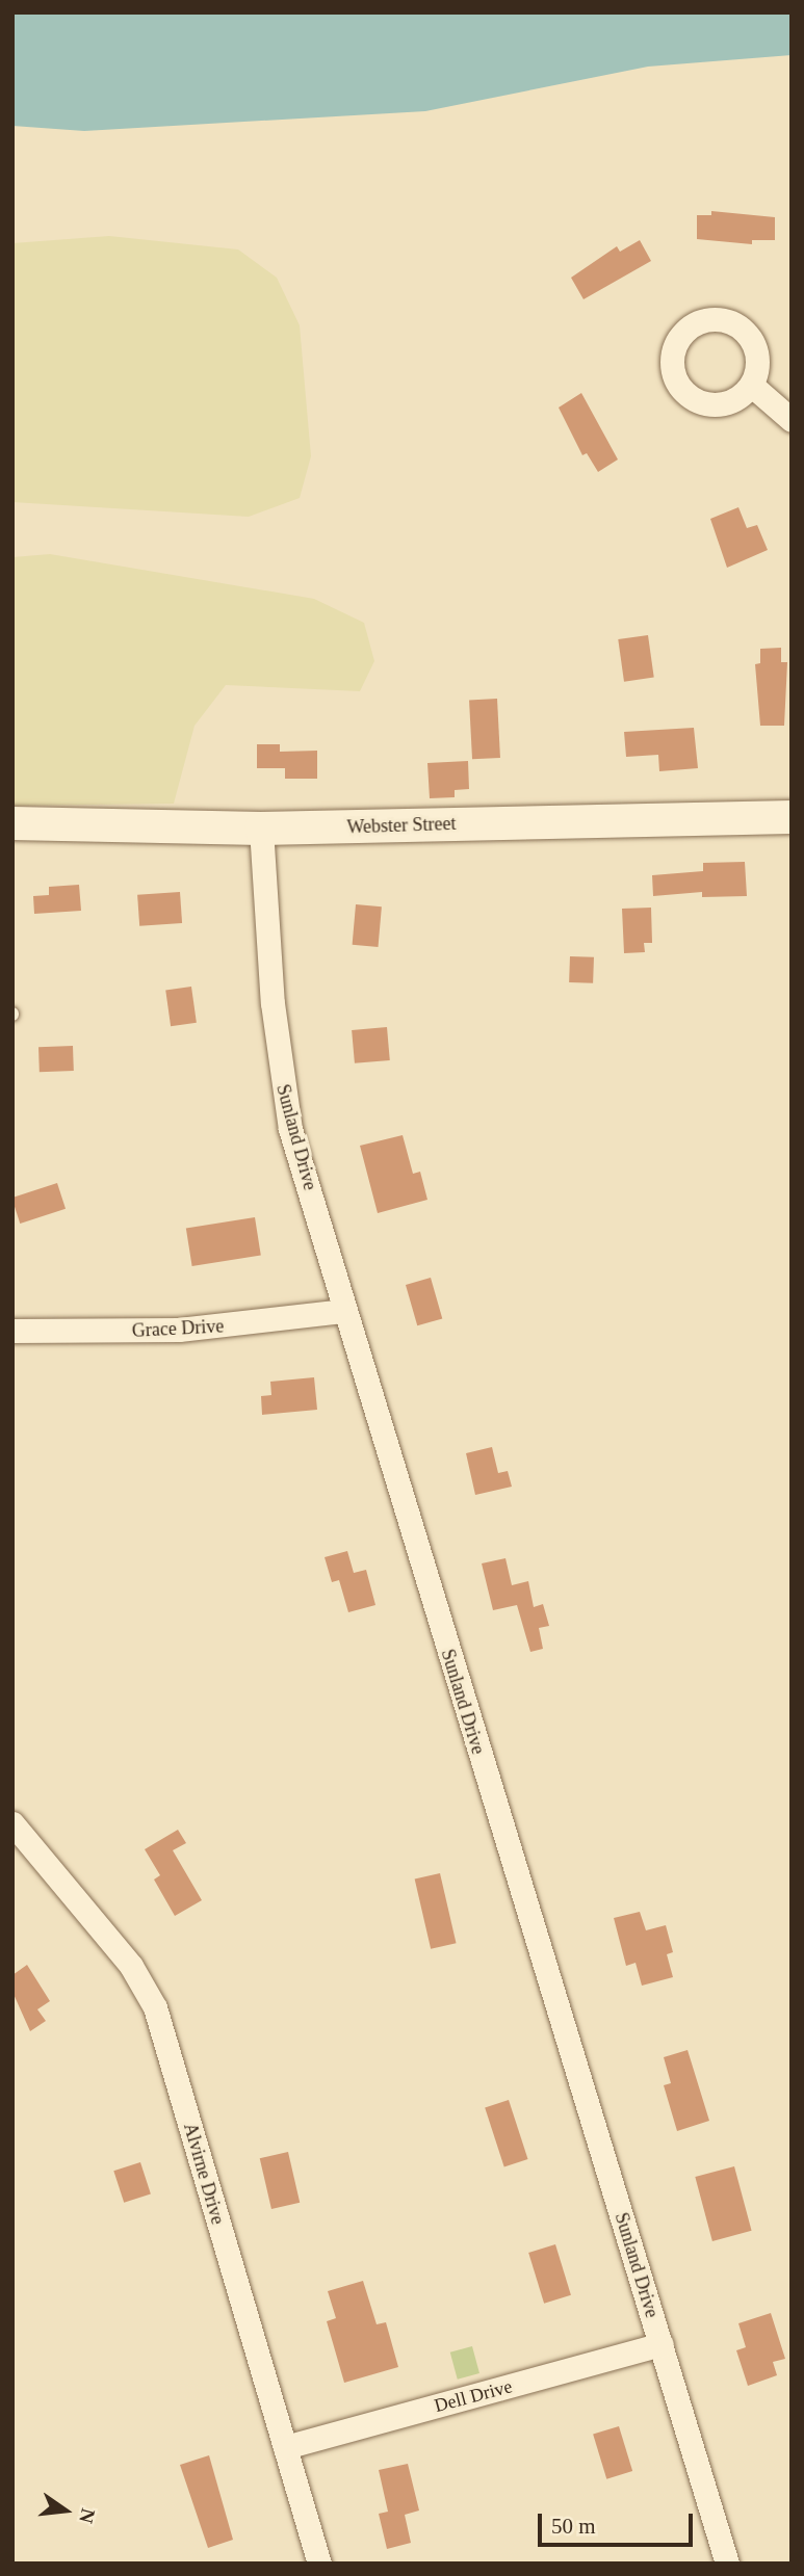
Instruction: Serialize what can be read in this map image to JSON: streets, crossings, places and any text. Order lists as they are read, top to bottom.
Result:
{
  "streets": {
    "main road": ["Webster Street"],
    "street": [
      "Sunland Drive",
      "Grace Drive",
      "Alvirne Drive",
      "Dell Drive"
    ]
  },
  "crossings": [
    ["Webster Street", "Sunland Drive"],
    ["Sunland Drive", "Grace Drive"],
    ["Sunland Drive", "Dell Drive"],
    ["Alvirne Drive", "Dell Drive"]
  ],
  "scale_bar": "50 m",
  "north": "right"
}
